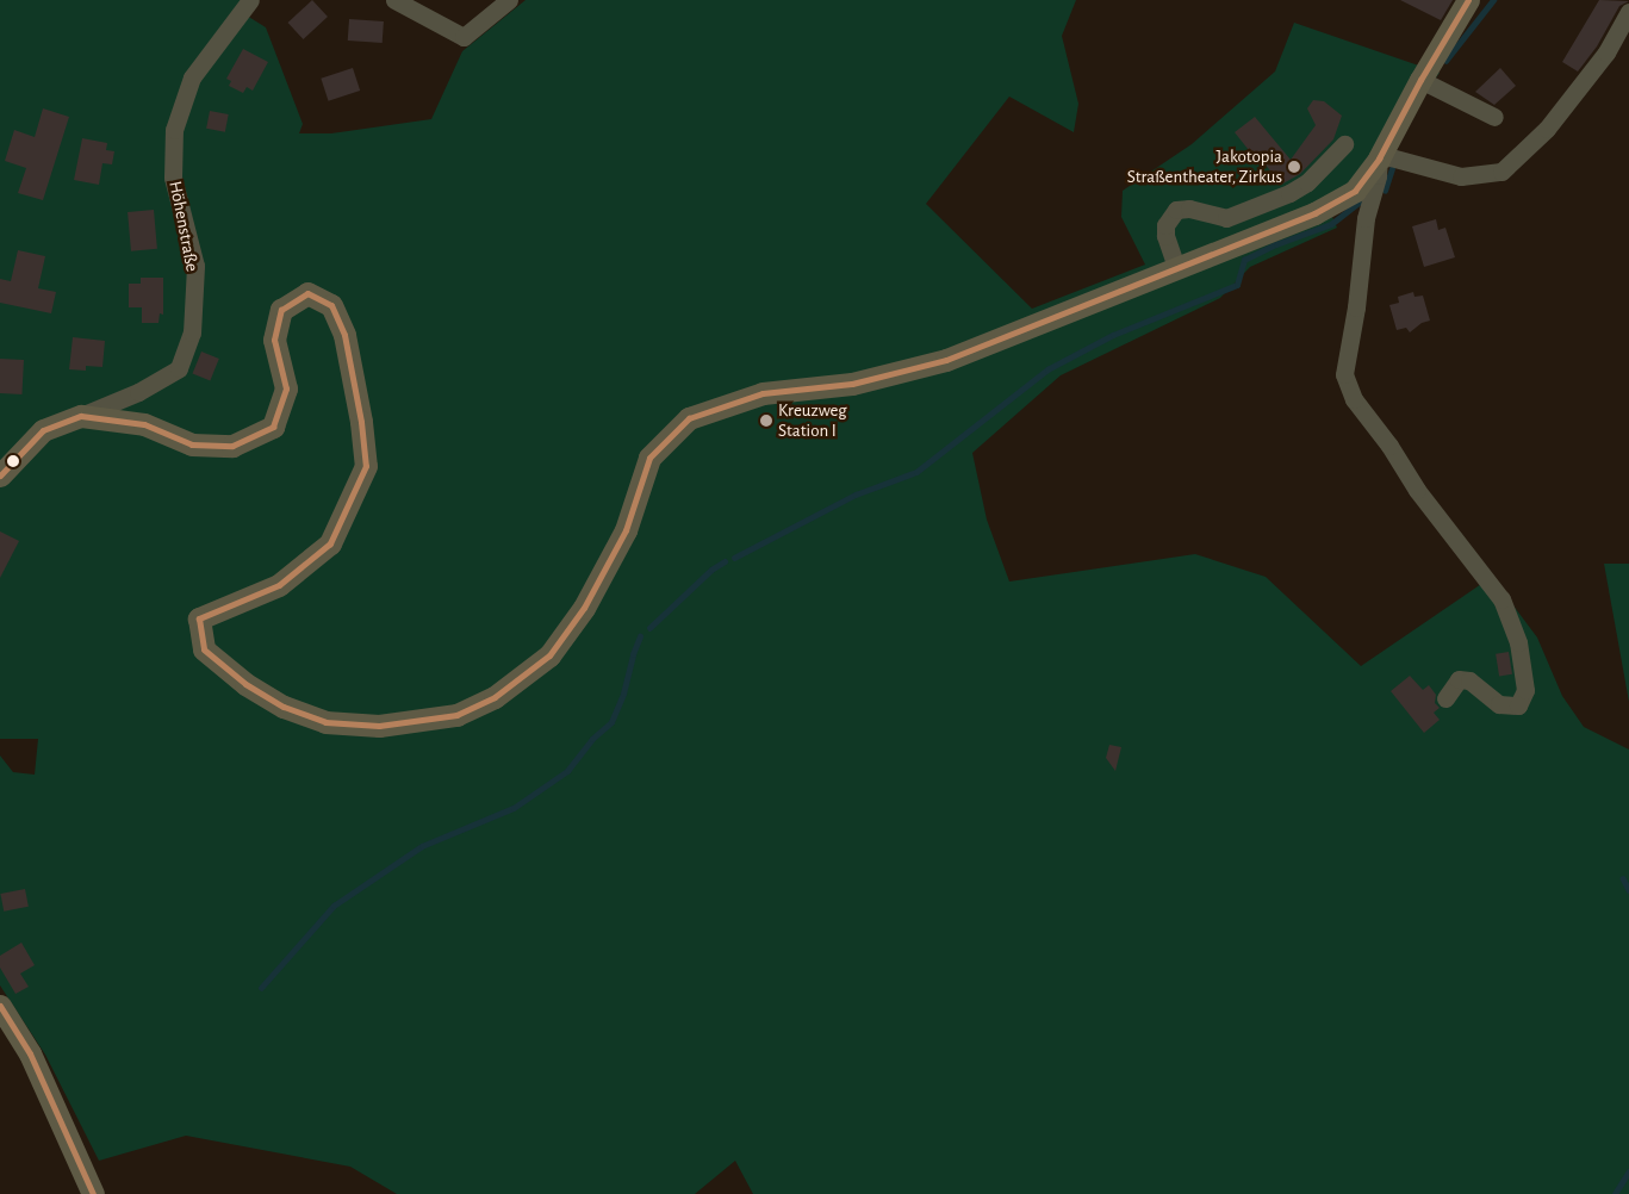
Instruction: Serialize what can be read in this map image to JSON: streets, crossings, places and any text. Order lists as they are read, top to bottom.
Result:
{
  "streets": {
    "main road": ["Höhenstraße"]
  },
  "places": ["Jakotopia Straßentheater, Zirkus", "Kreuzweg Station I"]
}
